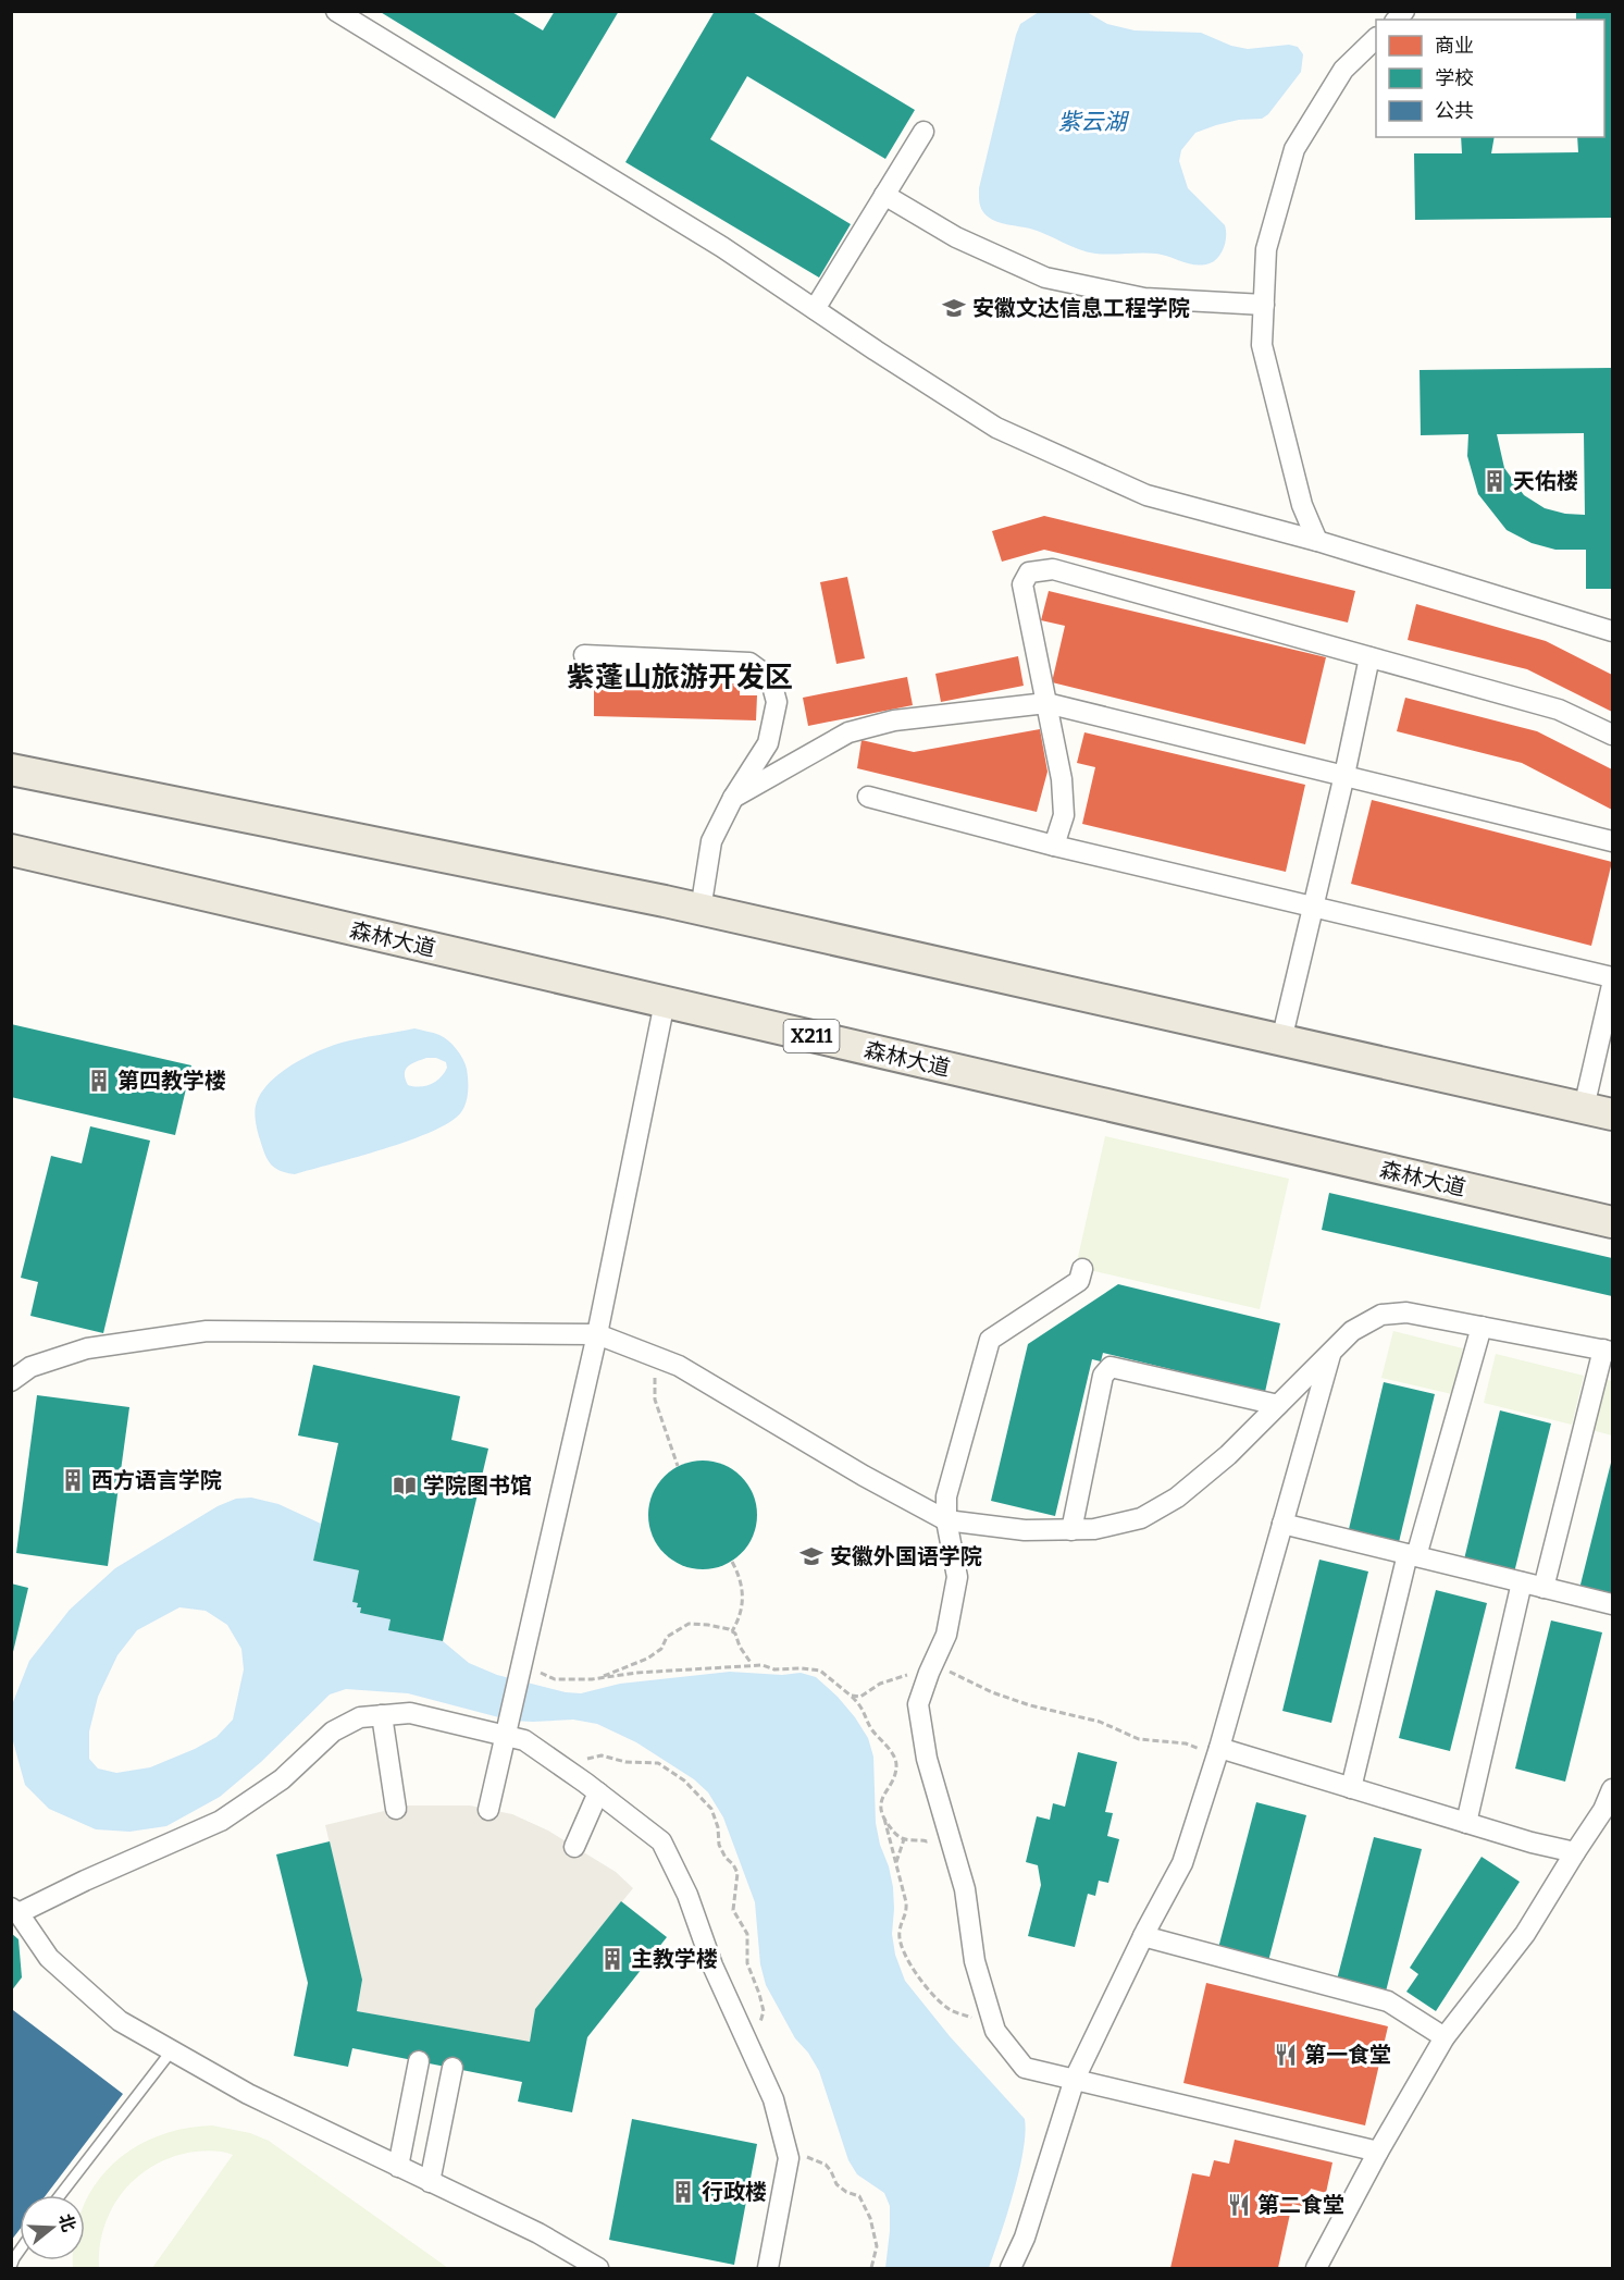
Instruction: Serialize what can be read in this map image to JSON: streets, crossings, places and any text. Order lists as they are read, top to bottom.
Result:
{
  "streets": {
    "main road": ["森林大道", "X211"]
  },
  "districts": ["紫蓬山旅游开发区"],
  "water": ["紫云湖"],
  "places": {
    "school or university": ["安徽文达信息工程学院", "安徽外国语学院"],
    "building": [
      "天佑楼",
      "第四教学楼",
      "西方语言学院",
      "主教学楼",
      "行政楼"
    ],
    "library": ["学院图书馆"],
    "restaurant": ["第一食堂", "第二食堂"]
  },
  "legend": ["商业", "学校", "公共"],
  "north": "right"
}
